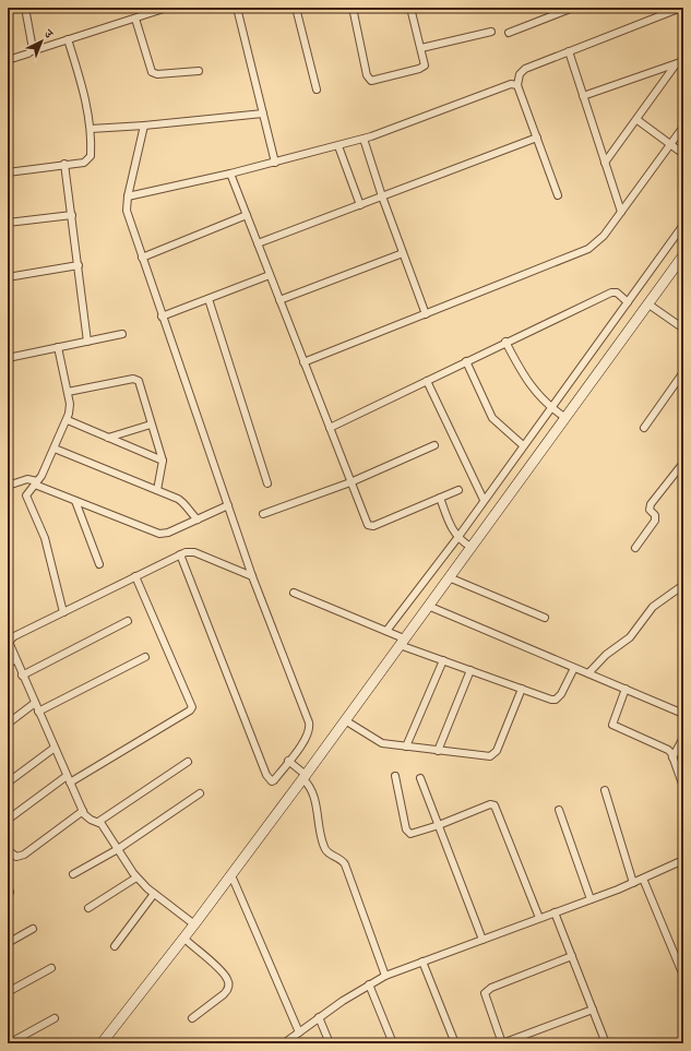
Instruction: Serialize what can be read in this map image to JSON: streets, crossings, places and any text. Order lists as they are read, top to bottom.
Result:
{
  "north": "top right"
}
